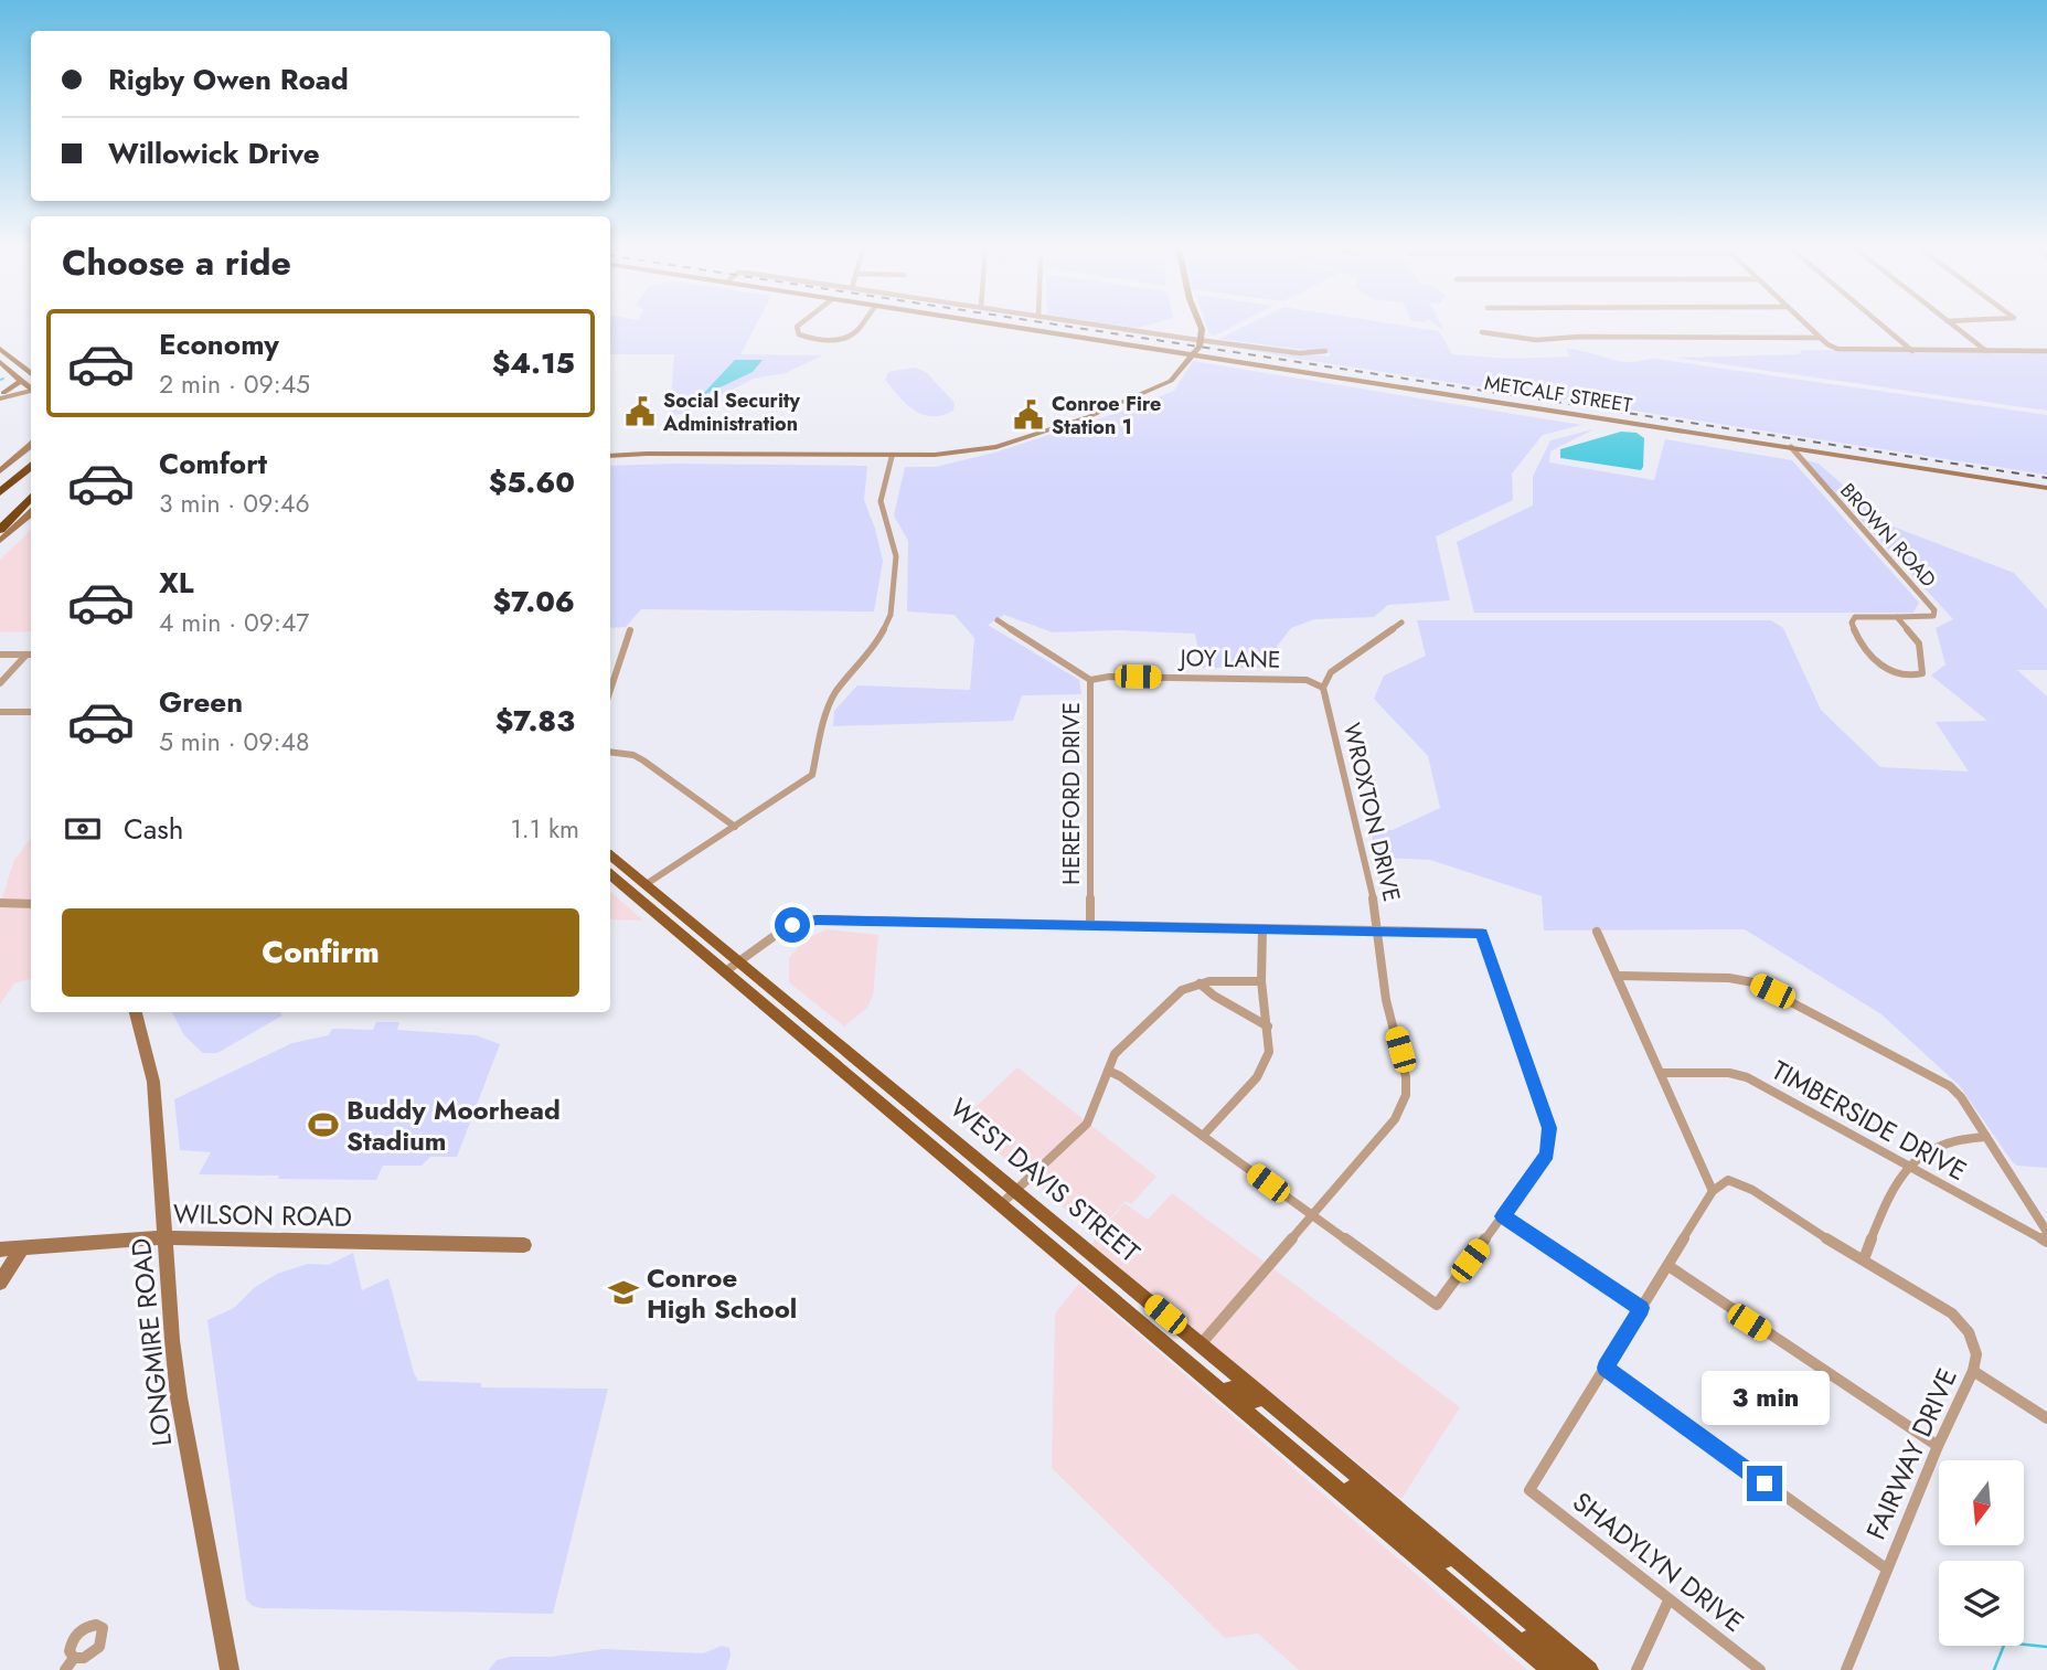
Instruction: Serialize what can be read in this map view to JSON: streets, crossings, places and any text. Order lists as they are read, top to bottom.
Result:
{
  "streets": {
    "main road": ["WEST DAVIS STREET"],
    "street": [
      "METCALF STREET",
      "BROWN ROAD",
      "JOY LANE",
      "HEREFORD DRIVE",
      "WROXTON DRIVE",
      "TIMBERSIDE DRIVE",
      "WILSON ROAD",
      "LONGMIRE ROAD",
      "FAIRWAY DRIVE",
      "SHADYLYN DRIVE"
    ]
  },
  "crossings": [
    ["METCALF STREET", "BROWN ROAD"],
    ["JOY LANE", "HEREFORD DRIVE"],
    ["JOY LANE", "WROXTON DRIVE"],
    ["WROXTON DRIVE", "WEST DAVIS STREET"],
    ["WILSON ROAD", "LONGMIRE ROAD"]
  ],
  "places": {
    "public building": ["Social Security Administration", "Conroe Fire Station 1"],
    "sports": ["Buddy Moorhead Stadium"],
    "school or university": ["Conroe High School"]
  },
  "north": "bottom",
  "page": {
    "banner": ["Rigby Owen Road", "Willowick Drive"],
    "heading": "Choose a ride",
    "list": [
      {
        "name": "Economy",
        "note": "2 min · 09:45",
        "value": "$4.15"
      },
      {
        "name": "Comfort",
        "note": "3 min · 09:46",
        "value": "$5.60"
      },
      {
        "name": "XL",
        "note": "4 min · 09:47",
        "value": "$7.06"
      },
      {
        "name": "Green",
        "note": "5 min · 09:48",
        "value": "$7.83"
      }
    ],
    "pay": ["Cash", "1.1 km"],
    "buttons": "Confirm",
    "bubble": "3 min"
  }
}
